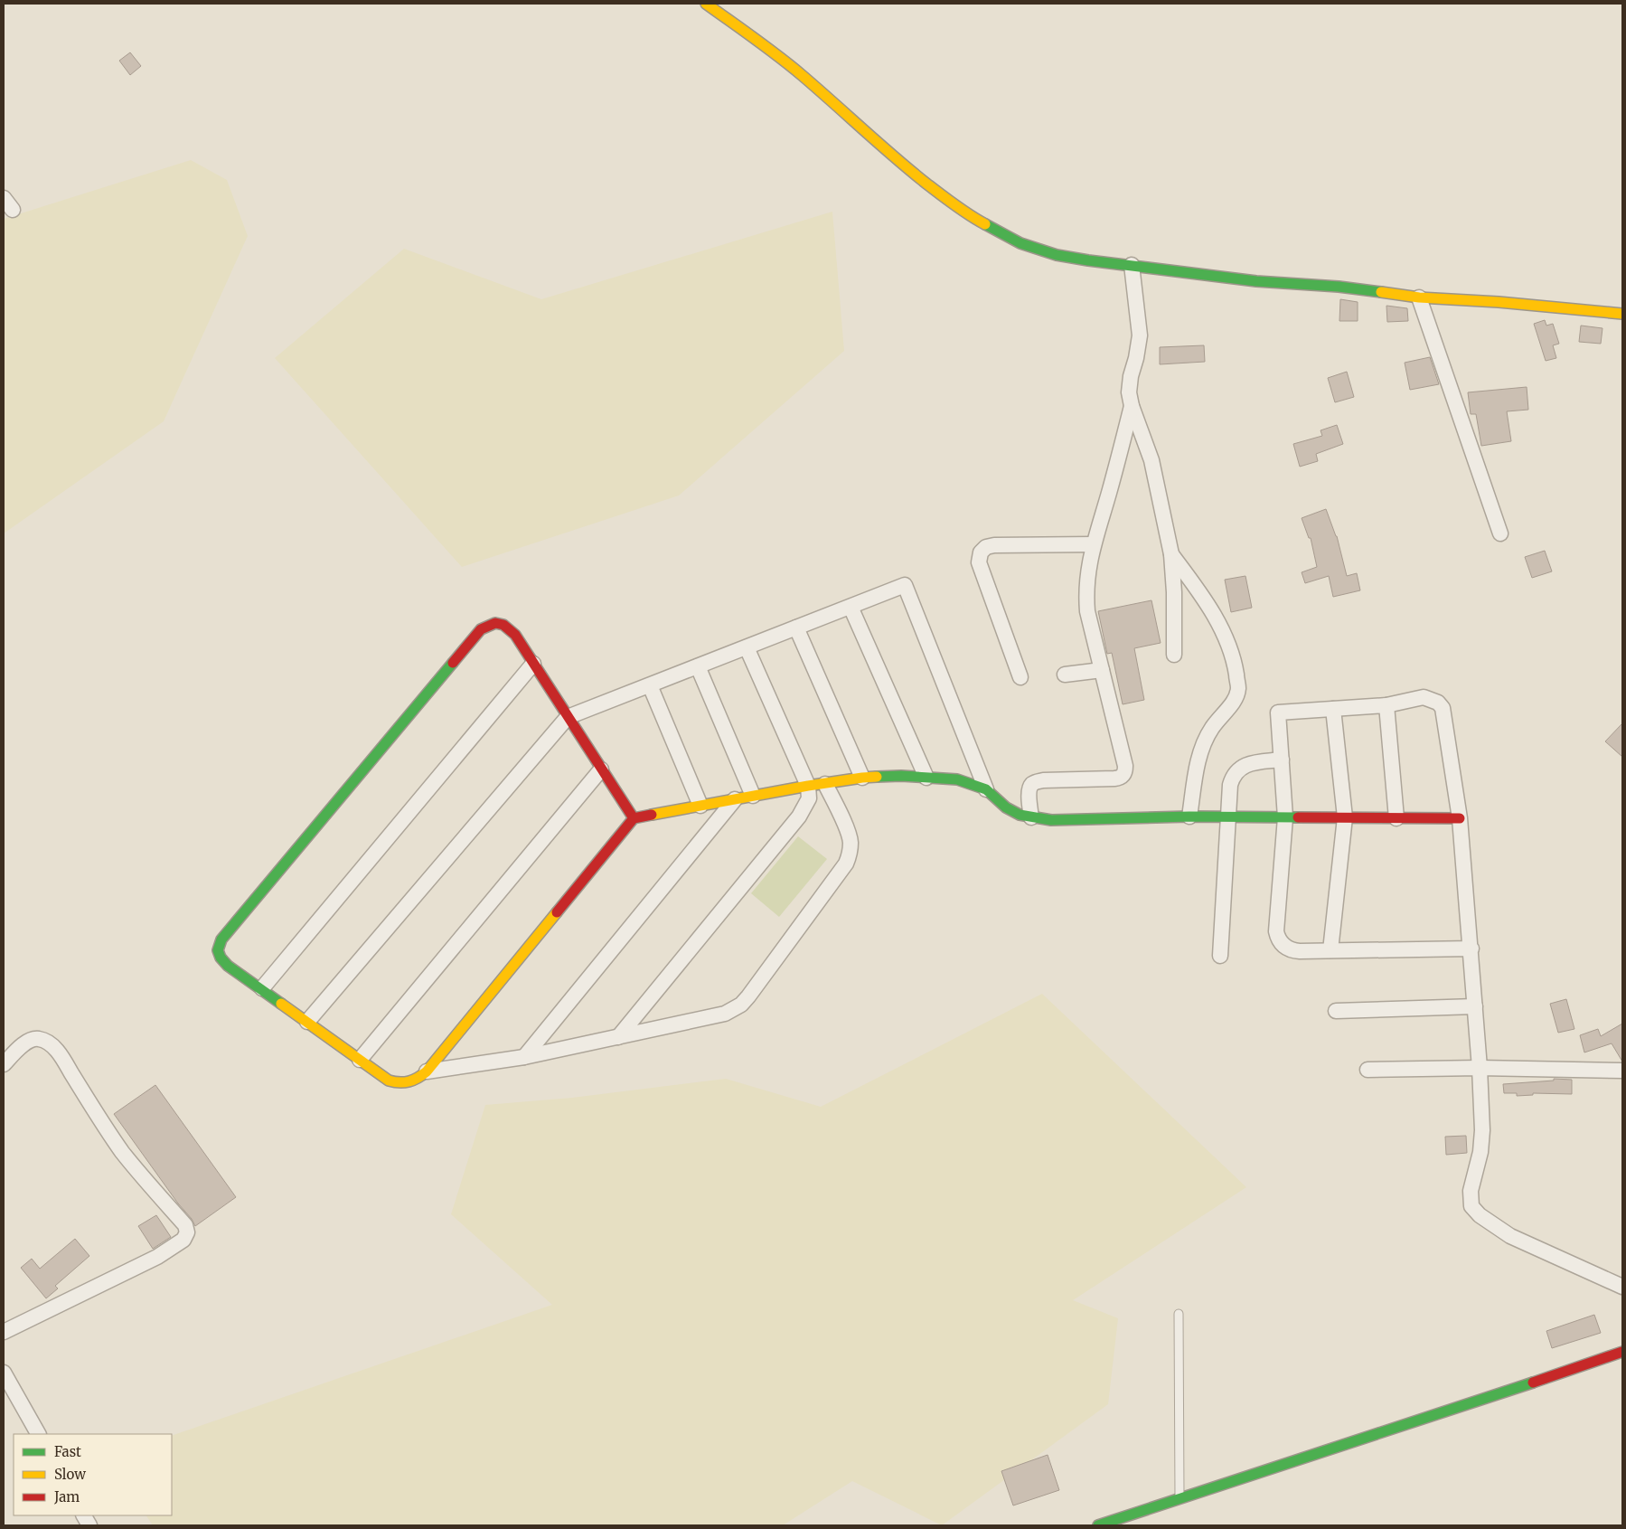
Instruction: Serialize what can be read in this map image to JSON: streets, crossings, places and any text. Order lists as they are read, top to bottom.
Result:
{
  "legend": ["Fast", "Slow", "Jam"]
}
